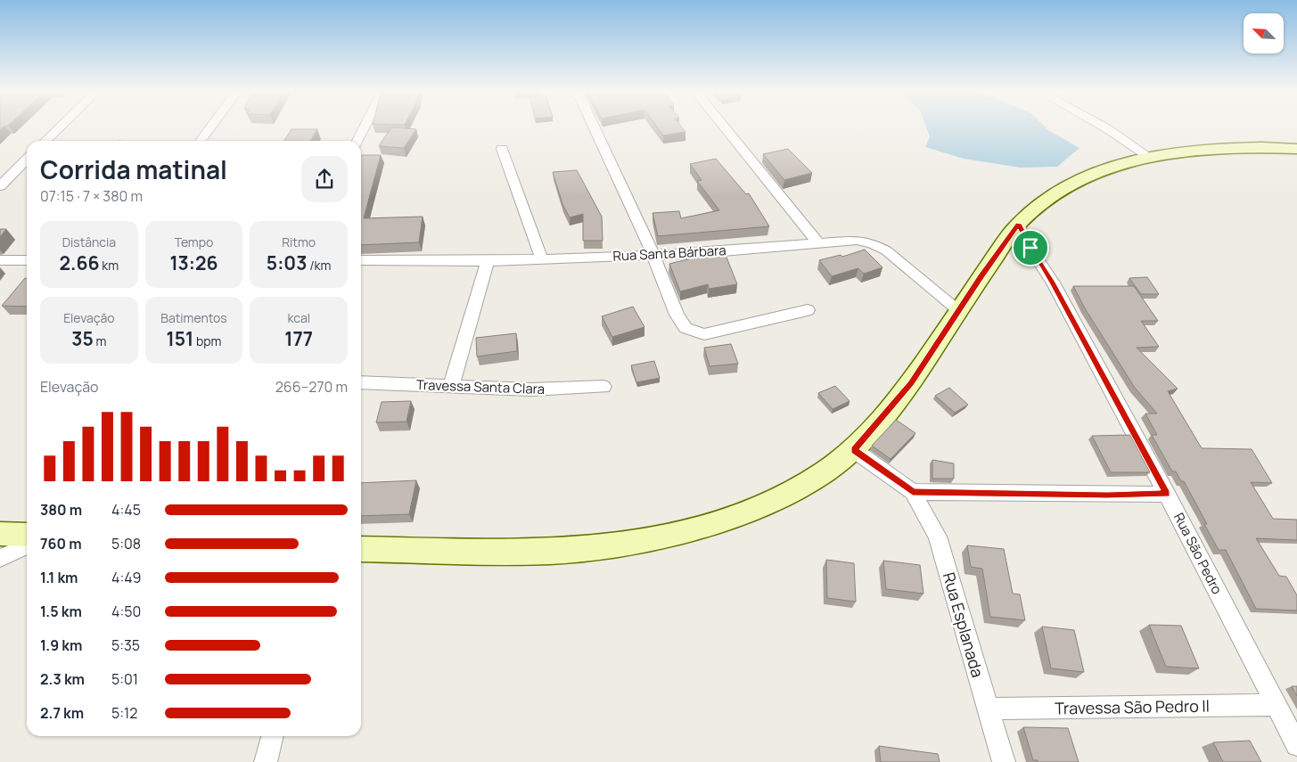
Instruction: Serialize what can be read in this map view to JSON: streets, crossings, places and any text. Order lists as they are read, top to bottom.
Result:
{
  "streets": {
    "street": [
      "Rua Santa Bárbara",
      "Travessa Santa Clara",
      "Rua São Pedro",
      "Rua Esplanada",
      "Travessa São Pedro II"
    ]
  },
  "crossings": [
    ["Rua São Pedro", "Travessa São Pedro II"],
    ["Rua Esplanada", "Travessa São Pedro II"]
  ],
  "north": "top left",
  "page": {
    "heading": ["Corrida matinal", "07:15 · 7 × 380 m"],
    "stats": [
      ["Distância", "2.66 km"],
      ["Tempo", "13:26"],
      ["Ritmo", "5:03 /km"],
      ["Elevação", "35 m"],
      ["Batimentos", "151 bpm"],
      ["kcal", "177"]
    ],
    "chart": ["Elevação", "266–270 m"],
    "list": [
      {
        "name": "380 m",
        "note": "4:45"
      },
      {
        "name": "760 m",
        "note": "5:08"
      },
      {
        "name": "1.1 km",
        "note": "4:49"
      },
      {
        "name": "1.5 km",
        "note": "4:50"
      },
      {
        "name": "1.9 km",
        "note": "5:35"
      },
      {
        "name": "2.3 km",
        "note": "5:01"
      },
      {
        "name": "2.7 km",
        "note": "5:12"
      }
    ]
  }
}
